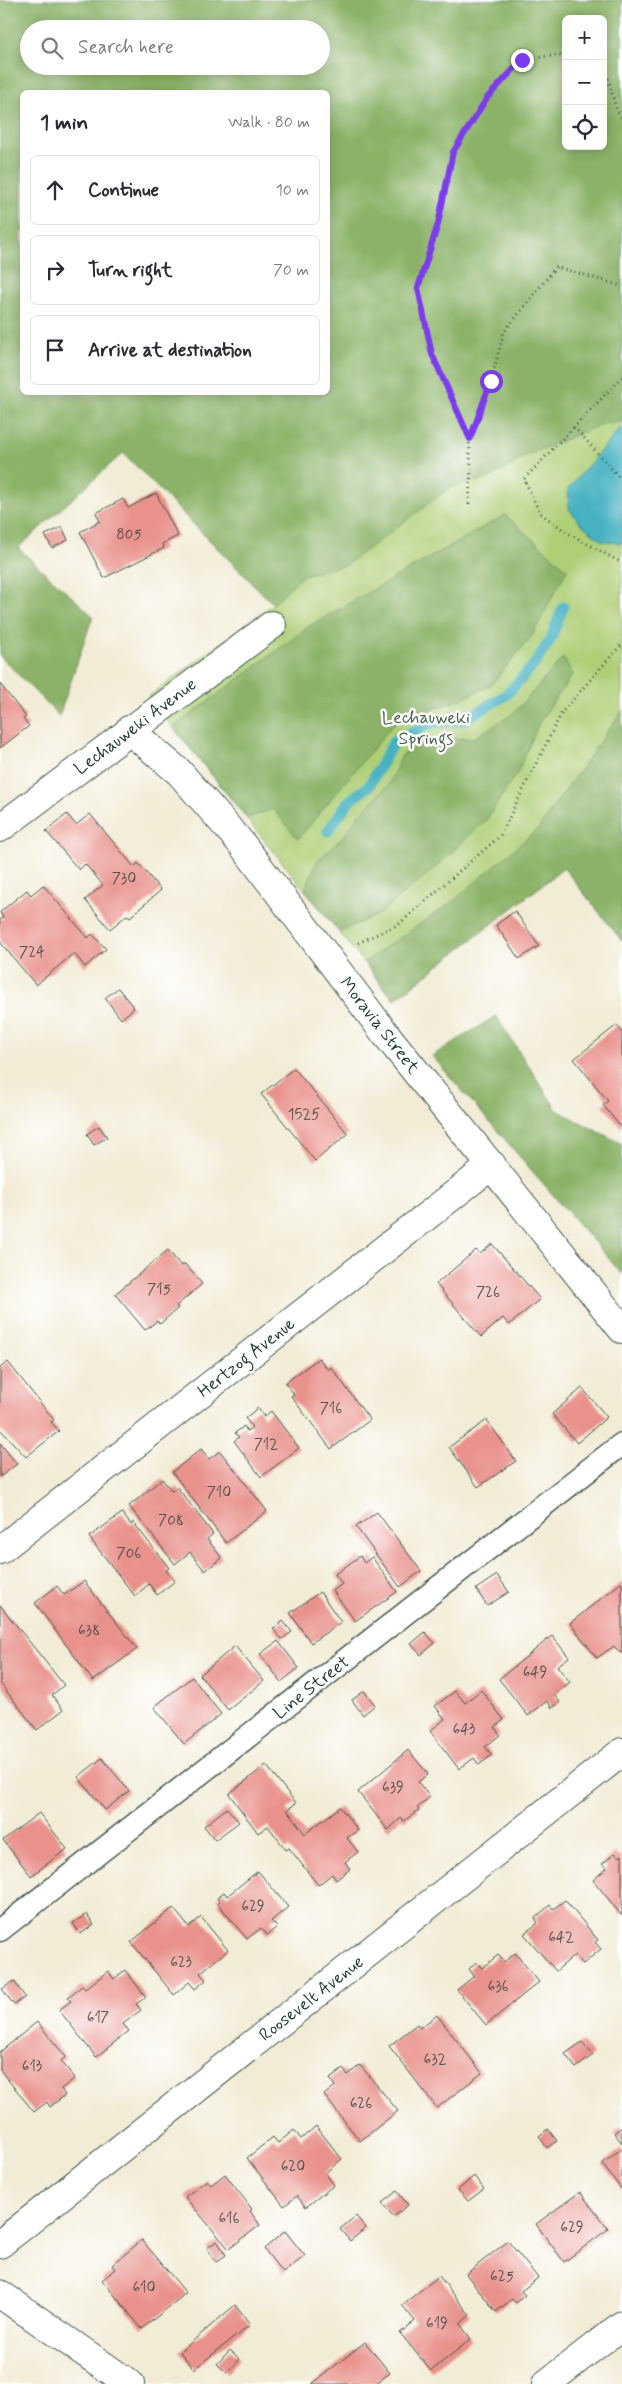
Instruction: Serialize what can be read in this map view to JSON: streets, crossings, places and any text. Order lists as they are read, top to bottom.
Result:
{
  "streets": {
    "street": [
      "Lechauweki Avenue",
      "Moravia Street",
      "Hertzog Avenue",
      "Roosevelt Avenue"
    ],
    "lane": ["Line Street"]
  },
  "crossings": [
    ["Lechauweki Avenue", "Moravia Street"],
    ["Moravia Street", "Hertzog Avenue"]
  ],
  "parks": ["Lechauweki Springs"],
  "house_numbers": [
    "805",
    "730",
    "724",
    "1525",
    "715",
    "726",
    "716",
    "712",
    "710",
    "708",
    "706",
    "638",
    "649",
    "643",
    "639",
    "629",
    "642",
    "623",
    "636",
    "617",
    "632",
    "613",
    "626",
    "620",
    "616",
    "629",
    "625",
    "610",
    "619"
  ],
  "page": {
    "map_buttons": ["+", "−"],
    "search": "Search here",
    "heading": ["1 min", "Walk · 80 m"],
    "list": [
      ["Continue", "10 m"],
      ["Turn right", "70 m"],
      "Arrive at destination"
    ]
  }
}
